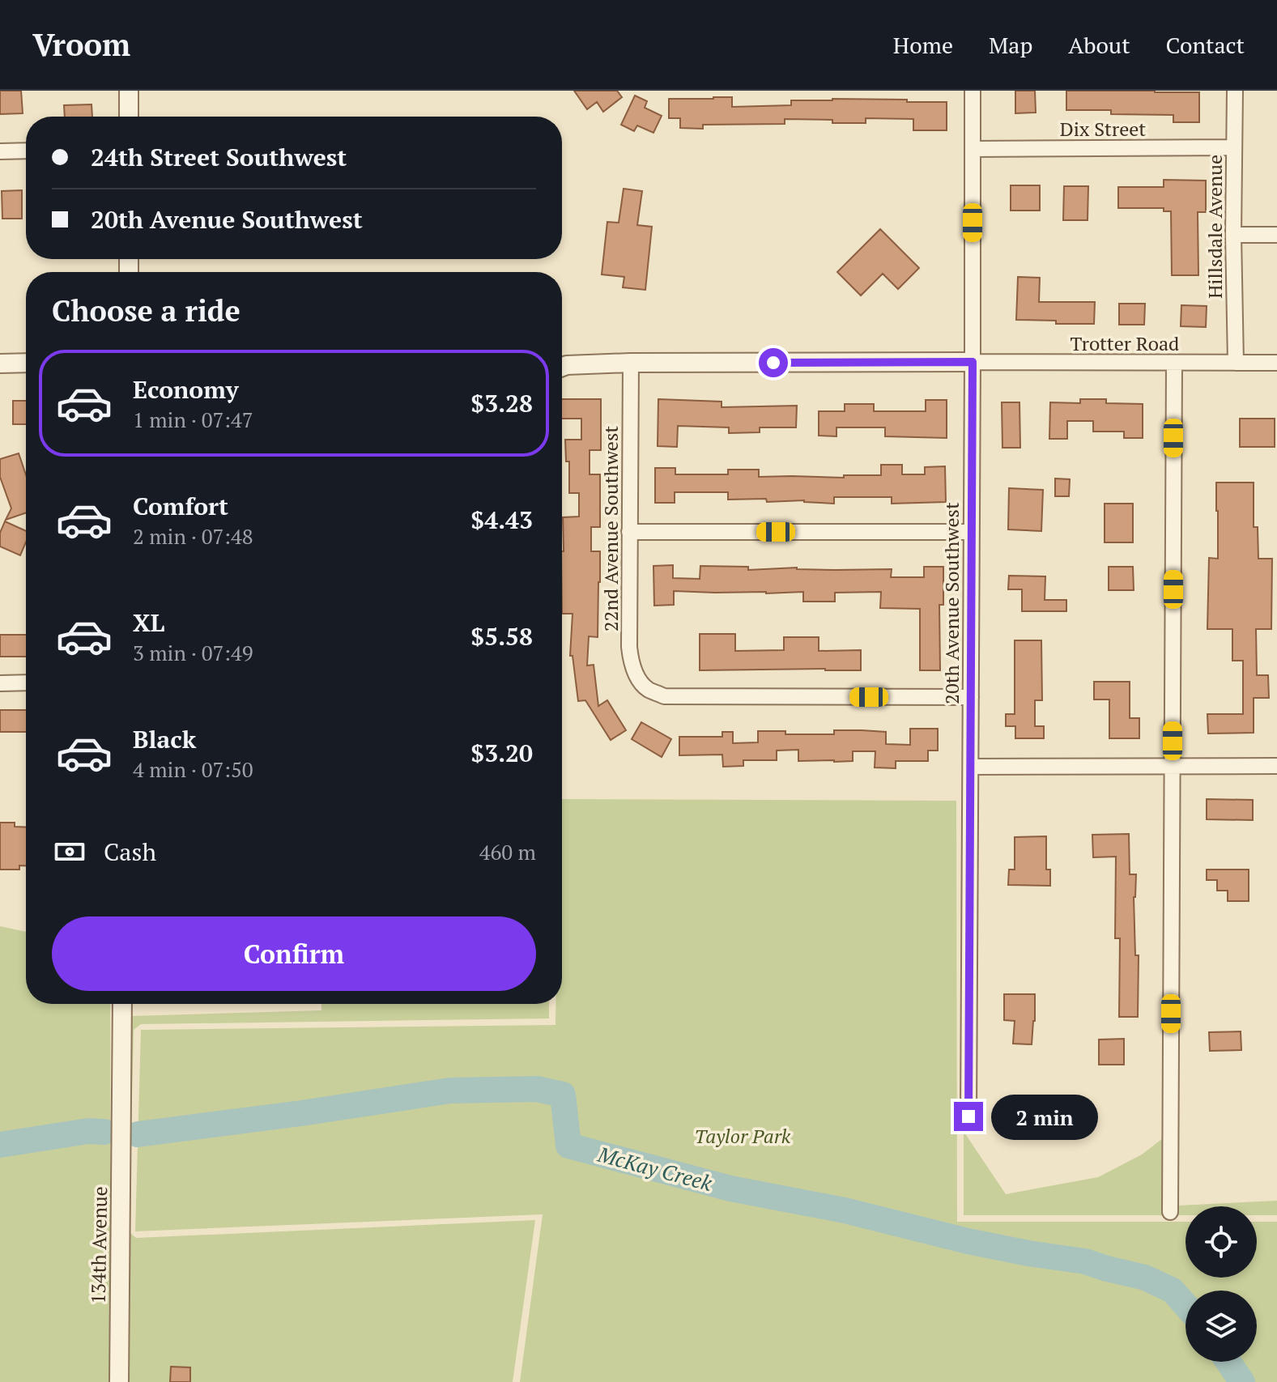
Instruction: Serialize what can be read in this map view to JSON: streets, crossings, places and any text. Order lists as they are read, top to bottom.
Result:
{
  "streets": {
    "street": [
      "Dix Street",
      "Hillsdale Avenue",
      "Trotter Road",
      "22nd Avenue Southwest",
      "20th Avenue Southwest",
      "134th Avenue"
    ]
  },
  "crossings": [
    ["Dix Street", "Hillsdale Avenue"],
    ["Dix Street", "20th Avenue Southwest"],
    ["Hillsdale Avenue", "Trotter Road"],
    ["Trotter Road", "20th Avenue Southwest"],
    ["22nd Avenue Southwest", "20th Avenue Southwest"]
  ],
  "water": ["McKay Creek"],
  "parks": ["Taylor Park"],
  "page": {
    "header": "Vroom",
    "nav": [
      "Home",
      "Map",
      "About",
      "Contact"
    ],
    "banner": ["24th Street Southwest", "20th Avenue Southwest"],
    "heading": "Choose a ride",
    "list": [
      {
        "name": "Economy",
        "note": "1 min · 07:47",
        "value": "$3.28"
      },
      {
        "name": "Comfort",
        "note": "2 min · 07:48",
        "value": "$4.43"
      },
      {
        "name": "XL",
        "note": "3 min · 07:49",
        "value": "$5.58"
      },
      {
        "name": "Black",
        "note": "4 min · 07:50",
        "value": "$3.20"
      }
    ],
    "pay": ["Cash", "460 m"],
    "buttons": "Confirm",
    "bubble": "2 min"
  }
}
